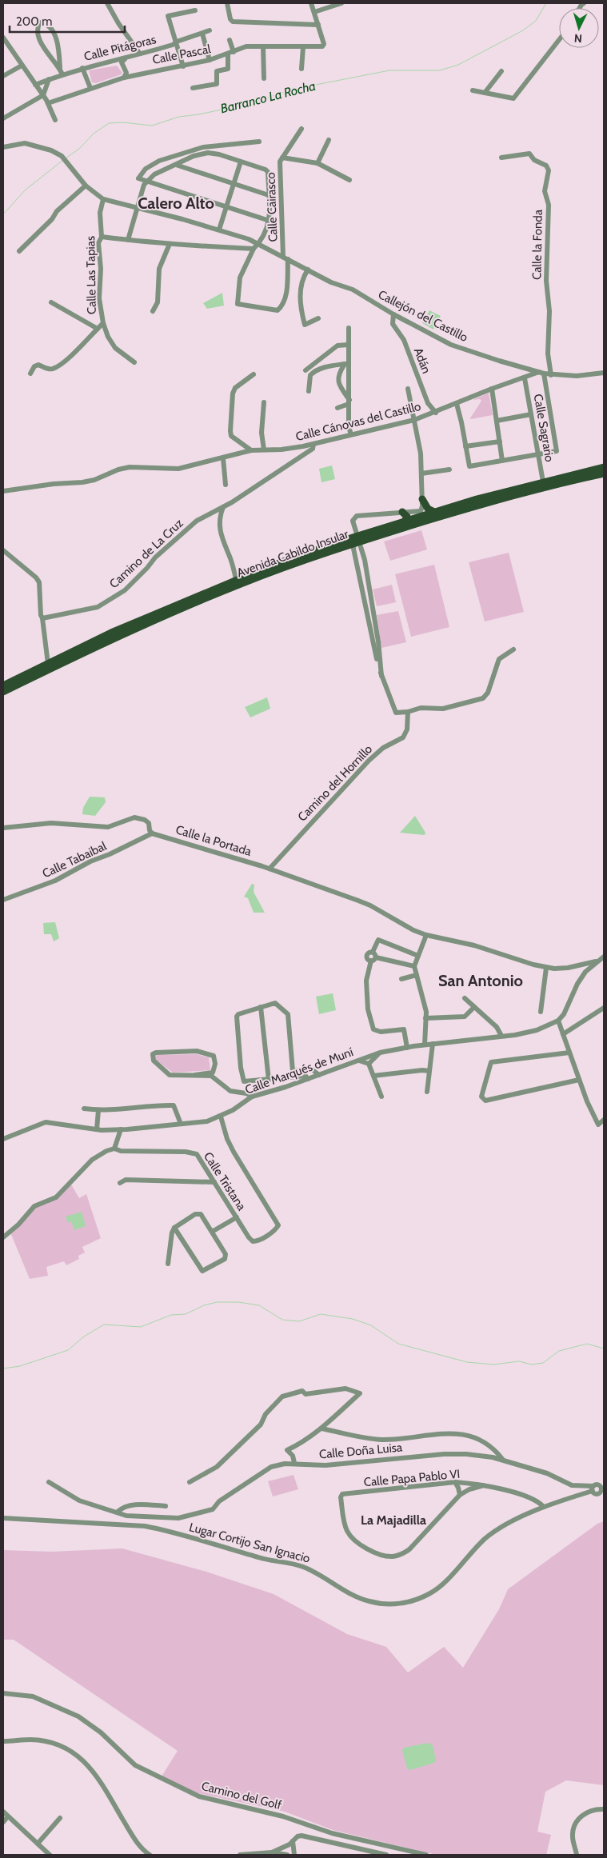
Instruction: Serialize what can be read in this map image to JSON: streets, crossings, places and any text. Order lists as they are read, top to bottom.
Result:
{
  "streets": {
    "main road": ["Avenida Cabildo Insular"],
    "street": [
      "Calle Pitágoras",
      "Calle Pascal",
      "Calle Cairasco",
      "Calle la Fonda",
      "Calle Las Tapias",
      "Callejón del Castillo",
      "Adán",
      "Calle Cánovas del Castillo",
      "Calle Sagrario",
      "Camino de La Cruz",
      "Camino del Hornillo",
      "Calle la Portada",
      "Calle Tabaibal",
      "Calle Marqués de Muní",
      "Calle Tristana",
      "Calle Doña Luisa",
      "Calle Papa Pablo VI",
      "Lugar Cortijo San Ignacio",
      "Camino del Golf"
    ]
  },
  "crossings": [
    ["Calle Cairasco", "Callejón del Castillo"],
    ["Calle la Fonda", "Callejón del Castillo"],
    ["Calle Las Tapias", "Callejón del Castillo"],
    ["Callejón del Castillo", "Adán"],
    ["Callejón del Castillo", "Calle Cánovas del Castillo"],
    ["Adán", "Calle Cánovas del Castillo"],
    ["Calle Cánovas del Castillo", "Calle Sagrario"],
    ["Calle Cánovas del Castillo", "Camino de La Cruz"],
    ["Calle Sagrario", "Avenida Cabildo Insular"],
    ["Camino del Hornillo", "Calle la Portada"],
    ["Calle la Portada", "Calle Tabaibal"],
    ["Calle Marqués de Muní", "Calle Tristana"],
    ["Calle Doña Luisa", "Lugar Cortijo San Ignacio"],
    ["Calle Papa Pablo VI", "Lugar Cortijo San Ignacio"]
  ],
  "districts": ["Calero Alto", "San Antonio", "La Majadilla"],
  "water": ["Barranco La Rocha"],
  "scale_bar": "200 m",
  "north": "bottom"
}
